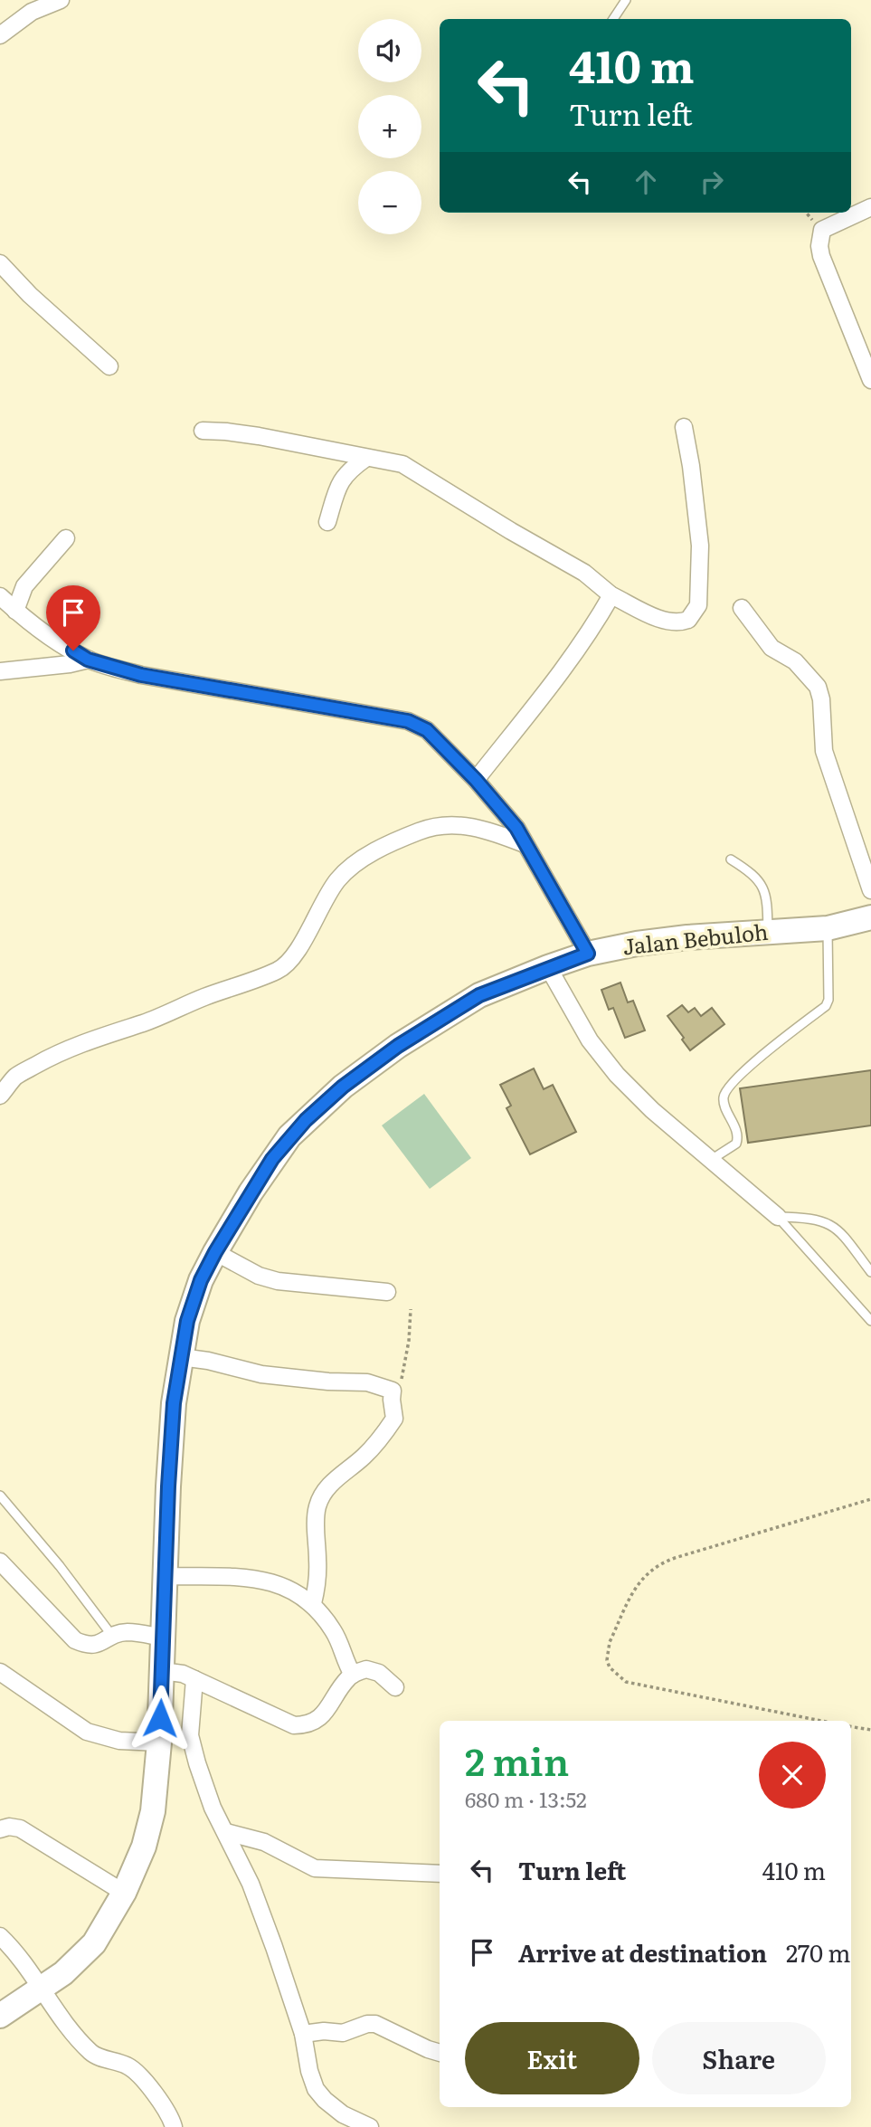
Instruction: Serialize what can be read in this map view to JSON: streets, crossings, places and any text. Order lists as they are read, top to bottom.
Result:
{
  "streets": {
    "main road": ["Jalan Bebuloh"]
  },
  "page": {
    "map_buttons": ["+", "−"],
    "turn": ["410 m", "Turn left"],
    "heading": ["2 min", "680 m · 13:52"],
    "list": [
      {
        "name": "Turn left",
        "value": "410 m"
      },
      {
        "name": "Arrive at destination",
        "value": "270 m"
      }
    ],
    "buttons": ["Exit", "Share"]
  }
}
